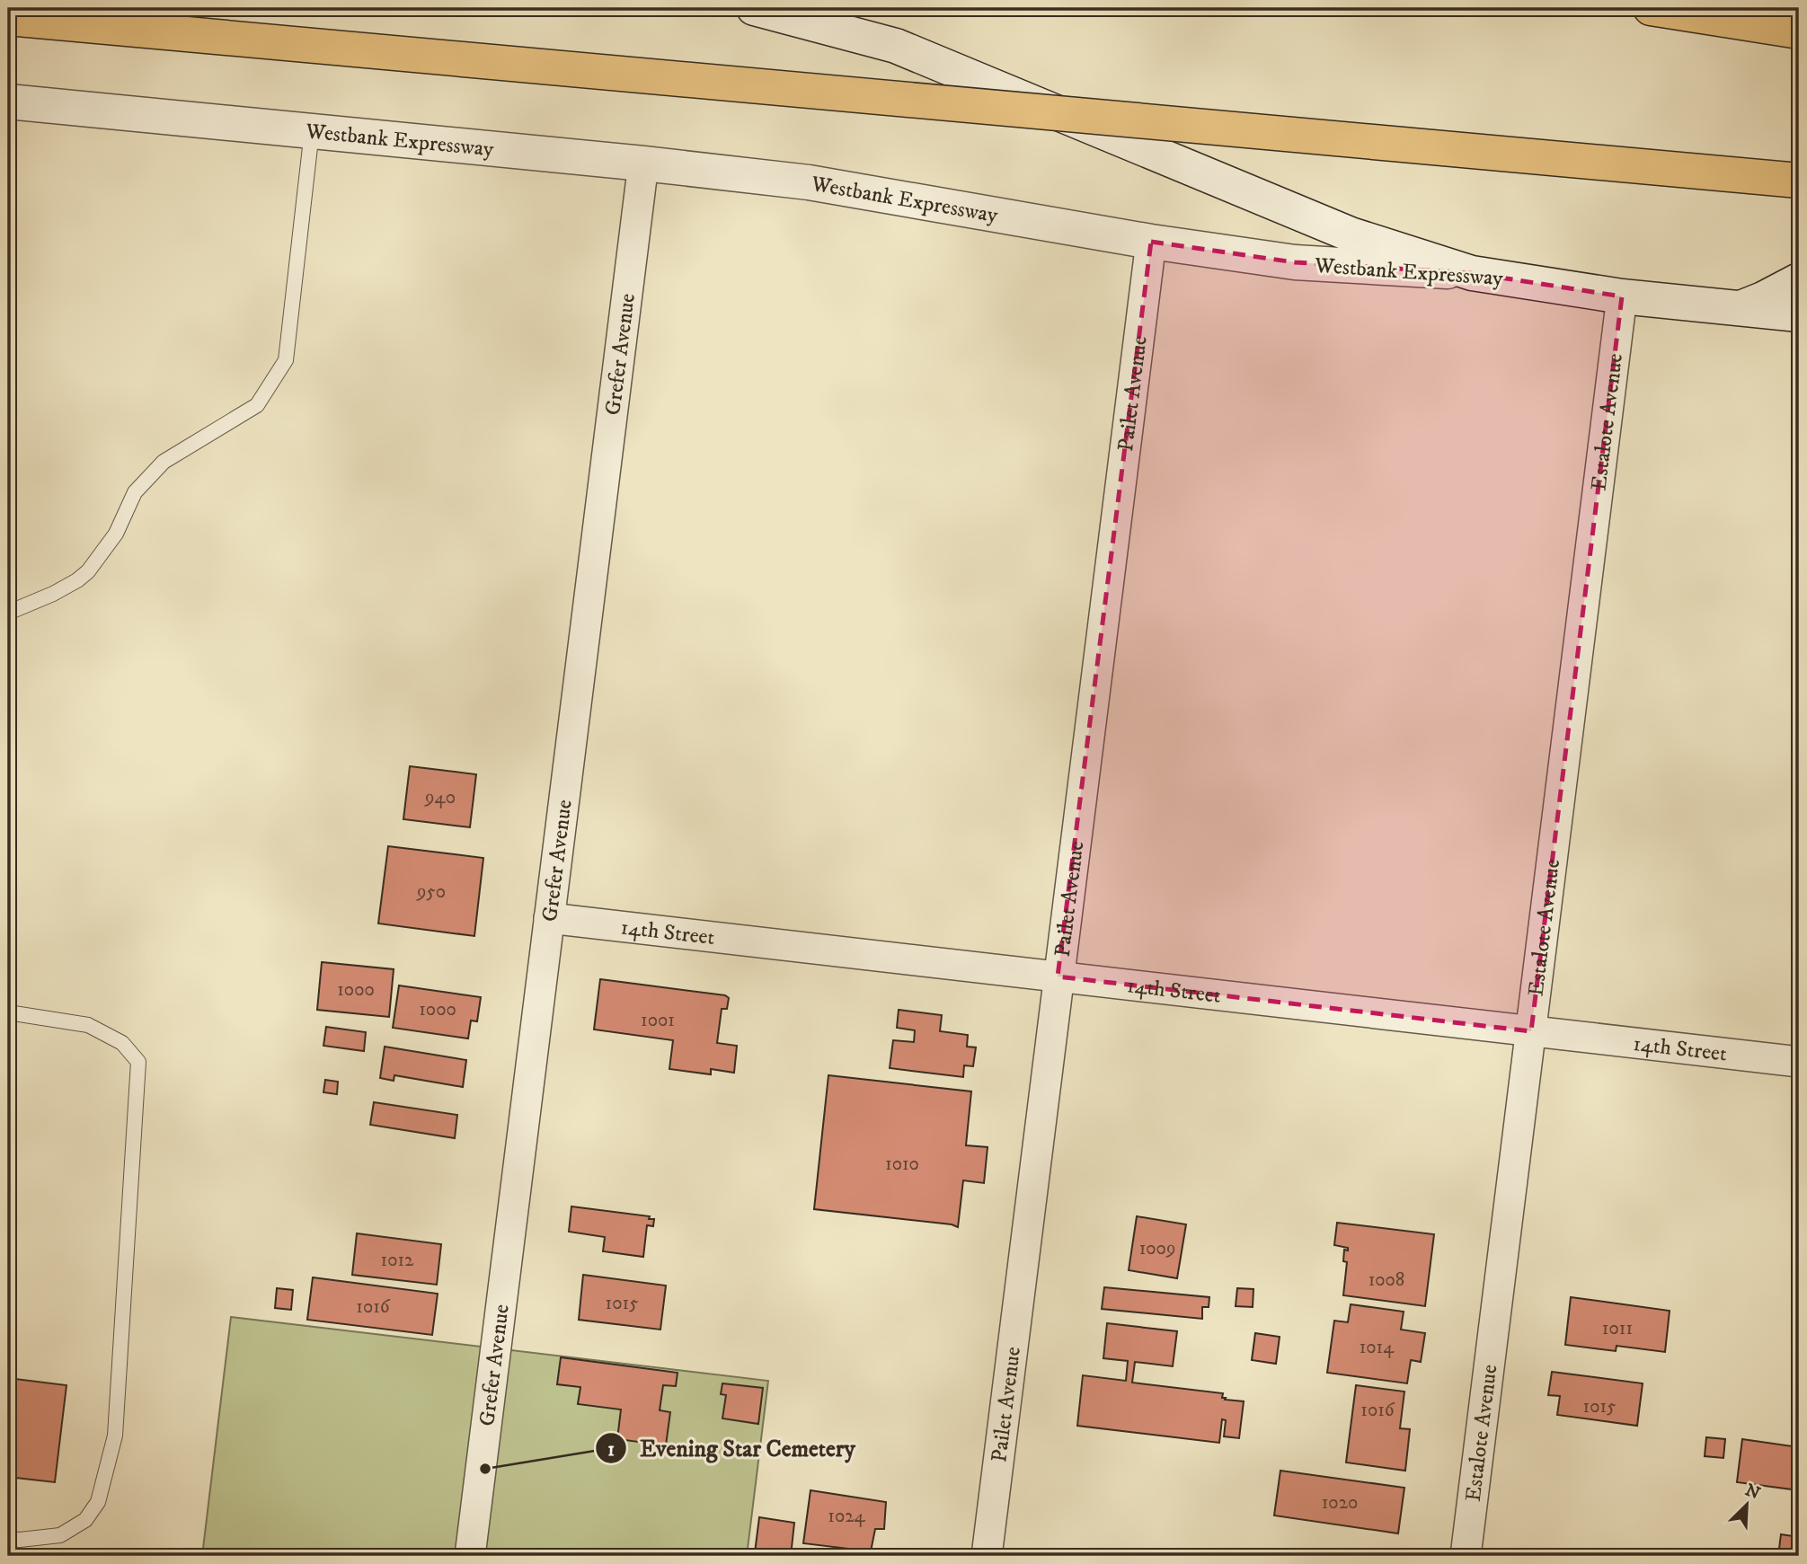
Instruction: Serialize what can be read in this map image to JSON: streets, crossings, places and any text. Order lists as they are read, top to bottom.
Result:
{
  "streets": {
    "street": [
      "Westbank Expressway",
      "Grefer Avenue",
      "Pailet Avenue",
      "Estalote Avenue",
      "14th Street"
    ]
  },
  "crossings": [
    ["Westbank Expressway", "Grefer Avenue"],
    ["Westbank Expressway", "Pailet Avenue"],
    ["Westbank Expressway", "Estalote Avenue"],
    ["Grefer Avenue", "14th Street"],
    ["Pailet Avenue", "14th Street"],
    ["Estalote Avenue", "14th Street"]
  ],
  "places": ["Evening Star Cemetery"],
  "house_numbers": [
    "940",
    "950",
    "1000",
    "1000",
    "1001",
    "1010",
    "1009",
    "1012",
    "1008",
    "1015",
    "1016",
    "1011",
    "1014",
    "1015",
    "1016",
    "1020",
    "1024"
  ],
  "north": "top right"
}
